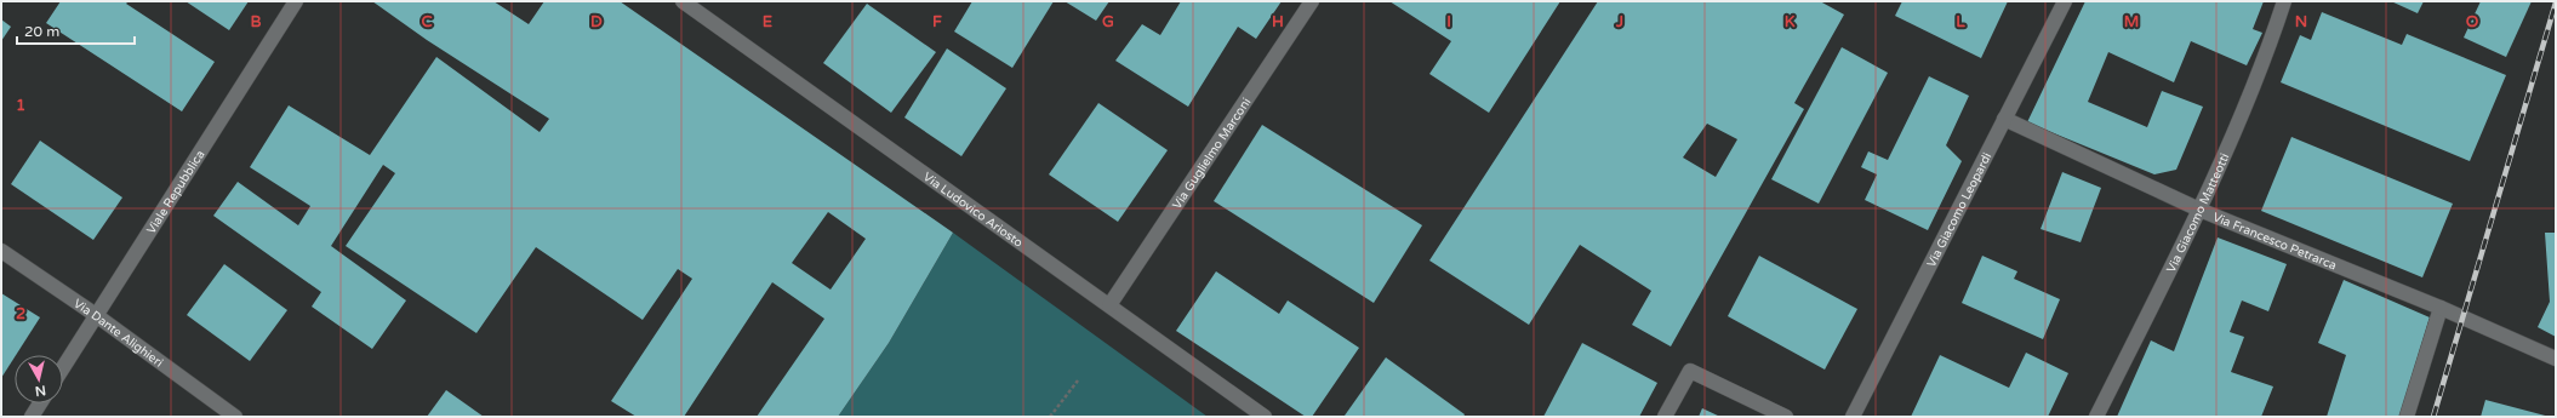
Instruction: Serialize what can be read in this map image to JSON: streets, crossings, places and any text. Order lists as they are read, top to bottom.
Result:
{
  "streets": {
    "street": [
      "Via Guglielmo Marconi",
      "Viale Repubblica",
      "Via Ludovico Ariosto",
      "Via Giacomo Leopardi",
      "Via Giacomo Matteotti",
      "Via Francesco Petrarca",
      "Via Dante Alighieri"
    ]
  },
  "crossings": [
    ["Via Guglielmo Marconi", "Via Ludovico Ariosto"],
    ["Viale Repubblica", "Via Dante Alighieri"],
    ["Via Giacomo Leopardi", "Via Francesco Petrarca"],
    ["Via Giacomo Matteotti", "Via Francesco Petrarca"]
  ],
  "scale_bar": "20 m",
  "north": "bottom",
  "grid": {
    "columns": [
      "B",
      "C",
      "D",
      "E",
      "F",
      "G",
      "H",
      "I",
      "J",
      "K",
      "L",
      "M",
      "N",
      "O"
    ],
    "rows": ["1", "2"]
  }
}
